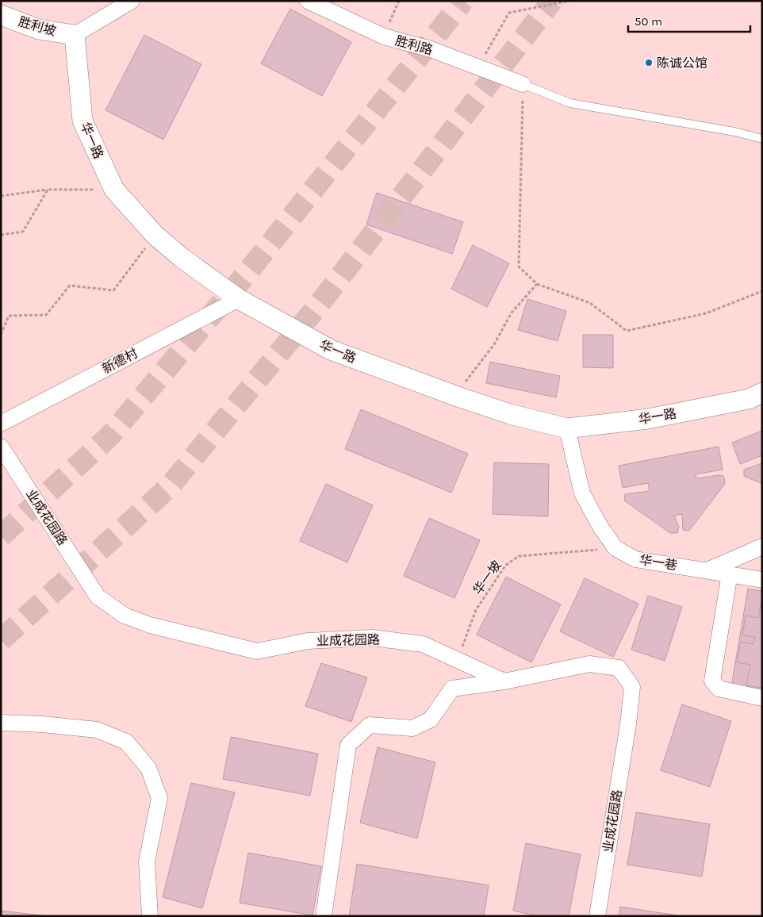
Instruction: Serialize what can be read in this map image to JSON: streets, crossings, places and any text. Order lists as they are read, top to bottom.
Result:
{
  "streets": {
    "street": [
      "胜利坡",
      "胜利路",
      "华一路",
      "新德村",
      "业成花园路",
      "华一巷"
    ],
    "path": ["华一坡"]
  },
  "crossings": [
    ["胜利坡", "华一路"],
    ["华一路", "新德村"],
    ["华一路", "华一巷"],
    ["业成花园路", "华一坡"],
    ["华一巷", "华一坡"]
  ],
  "places": ["陈诚公馆"],
  "scale_bar": "50 m"
}
